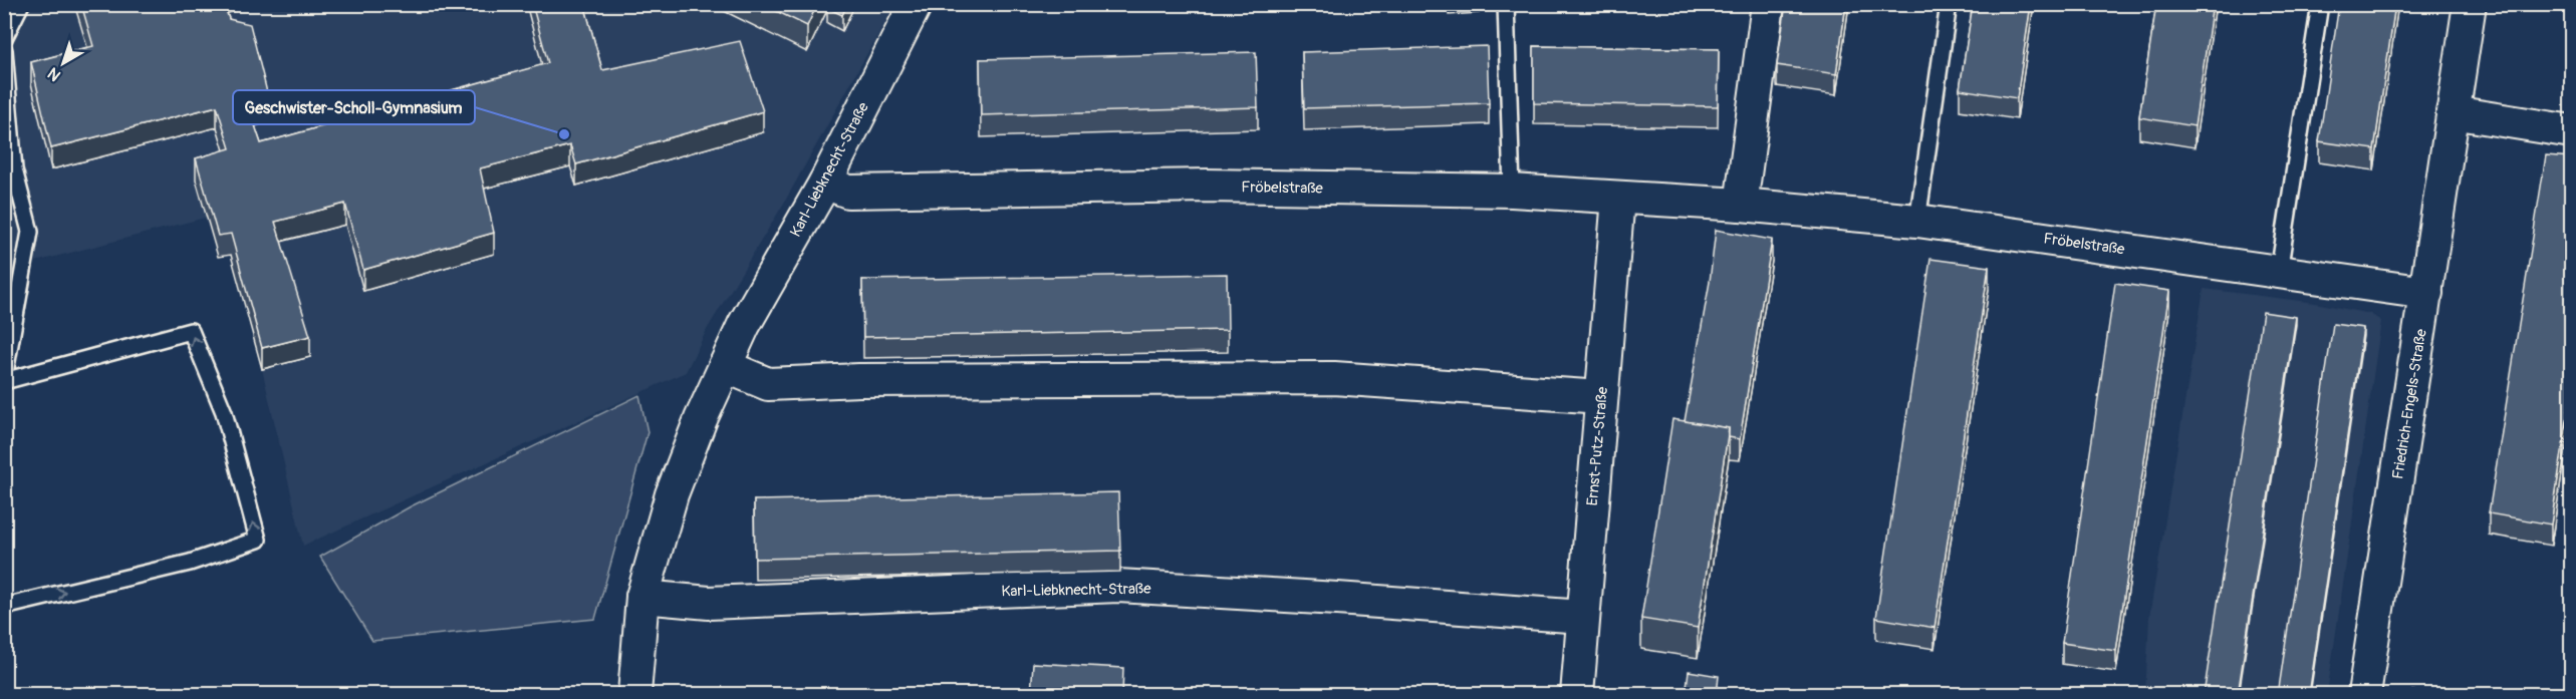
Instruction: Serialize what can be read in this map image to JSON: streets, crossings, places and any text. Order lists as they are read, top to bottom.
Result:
{
  "streets": {
    "street": [
      "Karl-Liebknecht-Straße",
      "Fröbelstraße",
      "Friedrich-Engels-Straße",
      "Ernst-Putz-Straße"
    ]
  },
  "crossings": [
    ["Karl-Liebknecht-Straße", "Fröbelstraße"],
    ["Karl-Liebknecht-Straße", "Ernst-Putz-Straße"],
    ["Fröbelstraße", "Friedrich-Engels-Straße"],
    ["Fröbelstraße", "Ernst-Putz-Straße"]
  ],
  "places": ["Geschwister-Scholl-Gymnasium"],
  "north": "bottom left"
}
